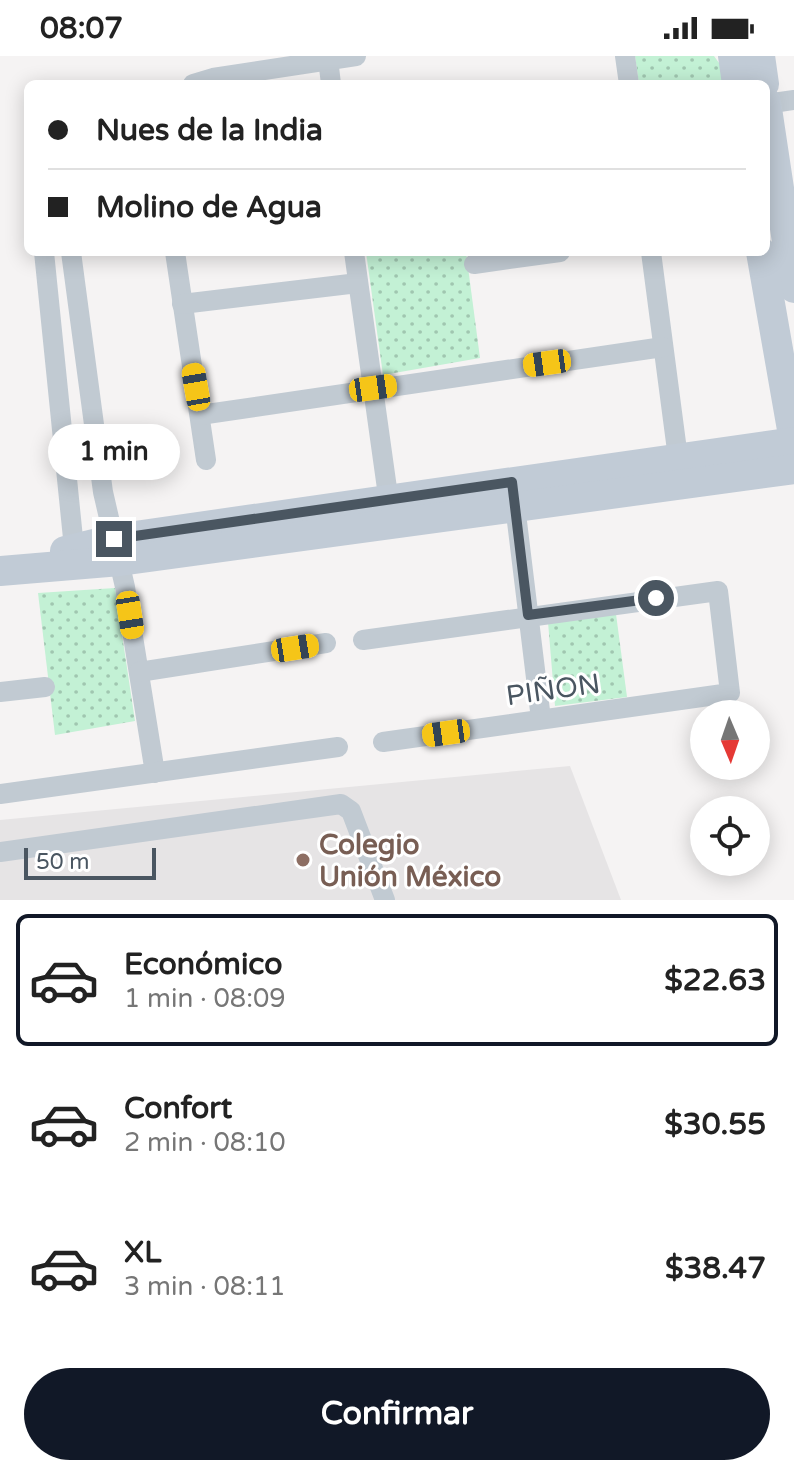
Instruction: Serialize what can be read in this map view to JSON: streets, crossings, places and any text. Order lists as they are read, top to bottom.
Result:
{
  "streets": {
    "street": ["PIÑON"]
  },
  "places": ["Colegio Unión México"],
  "scale_bar": "50 m",
  "north": "bottom",
  "page": {
    "status": "08:07",
    "banner": ["Nues de la India", "Molino de Agua"],
    "bubble": "1 min",
    "scale": "50 m",
    "list": [
      {
        "name": "Económico",
        "note": "1 min · 08:09",
        "value": "$22.63"
      },
      {
        "name": "Confort",
        "note": "2 min · 08:10",
        "value": "$30.55"
      },
      {
        "name": "XL",
        "note": "3 min · 08:11",
        "value": "$38.47"
      }
    ],
    "buttons": "Confirmar"
  }
}
